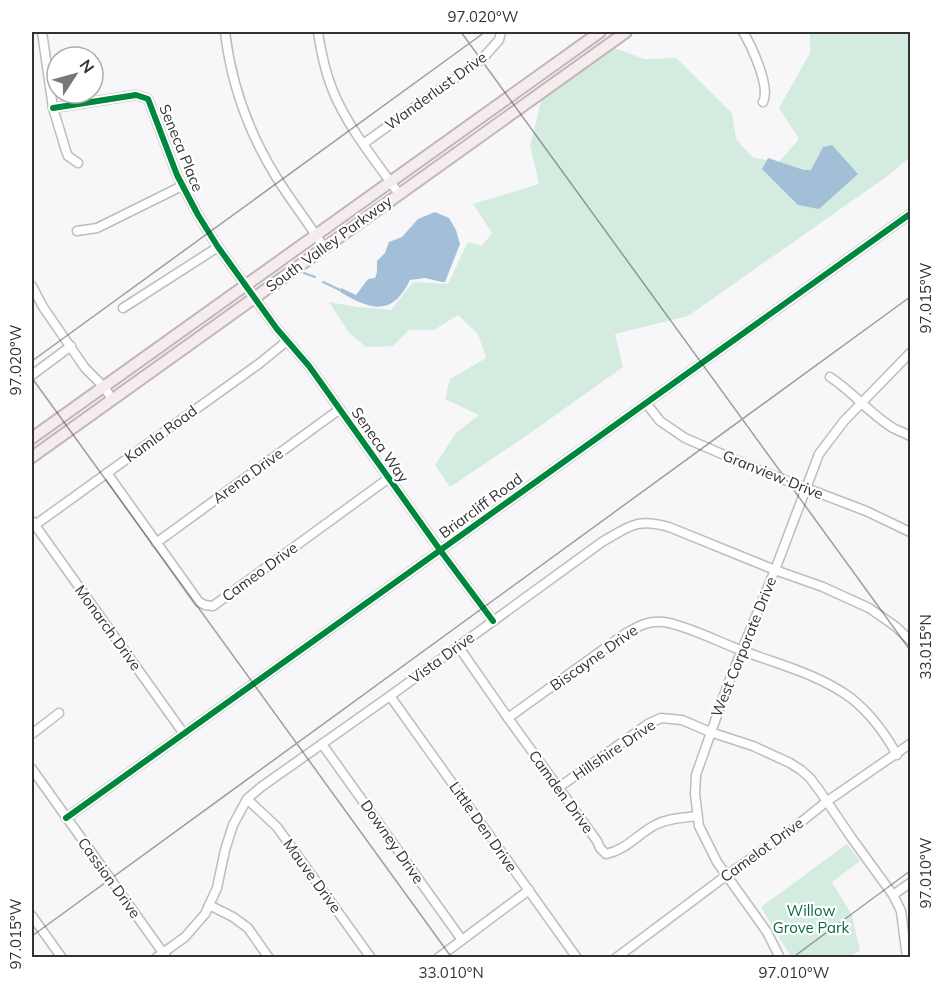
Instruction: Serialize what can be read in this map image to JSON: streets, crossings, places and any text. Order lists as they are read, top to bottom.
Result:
{
  "streets": {
    "main road": ["South Valley Parkway"],
    "street": [
      "Wanderlust Drive",
      "Seneca Place",
      "Kamla Road",
      "Seneca Way",
      "Granview Drive",
      "Arena Drive",
      "Briarcliff Road",
      "Cameo Drive",
      "Monarch Drive",
      "West Corporate Drive",
      "Vista Drive",
      "Biscayne Drive",
      "Hillshire Drive",
      "Camden Drive",
      "Little Den Drive",
      "Downey Drive",
      "Camelot Drive",
      "Mauve Drive",
      "Cassion Drive"
    ]
  },
  "crossings": [
    ["Seneca Place", "South Valley Parkway"],
    ["Seneca Place", "Seneca Way"],
    ["South Valley Parkway", "Seneca Way"],
    ["Kamla Road", "Seneca Way"],
    ["Kamla Road", "Cameo Drive"],
    ["Kamla Road", "Monarch Drive"],
    ["Seneca Way", "Arena Drive"],
    ["Seneca Way", "Briarcliff Road"],
    ["Seneca Way", "Cameo Drive"],
    ["Seneca Way", "Vista Drive"],
    ["Granview Drive", "Briarcliff Road"],
    ["Granview Drive", "West Corporate Drive"],
    ["Arena Drive", "Cameo Drive"],
    ["Briarcliff Road", "Monarch Drive"],
    ["Briarcliff Road", "Cassion Drive"],
    ["West Corporate Drive", "Vista Drive"],
    ["West Corporate Drive", "Biscayne Drive"],
    ["West Corporate Drive", "Hillshire Drive"],
    ["West Corporate Drive", "Camden Drive"],
    ["West Corporate Drive", "Camelot Drive"],
    ["Vista Drive", "Camden Drive"],
    ["Vista Drive", "Little Den Drive"],
    ["Vista Drive", "Downey Drive"],
    ["Vista Drive", "Mauve Drive"],
    ["Vista Drive", "Cassion Drive"],
    ["Biscayne Drive", "Camden Drive"],
    ["Biscayne Drive", "Camelot Drive"],
    ["Hillshire Drive", "Camden Drive"],
    ["Hillshire Drive", "Camelot Drive"]
  ],
  "parks": ["Willow Grove Park"],
  "north": "top right",
  "coordinates": [
    "97.020°W",
    "97.015°W",
    "33.015°N",
    "97.010°W",
    "33.010°N"
  ]
}
